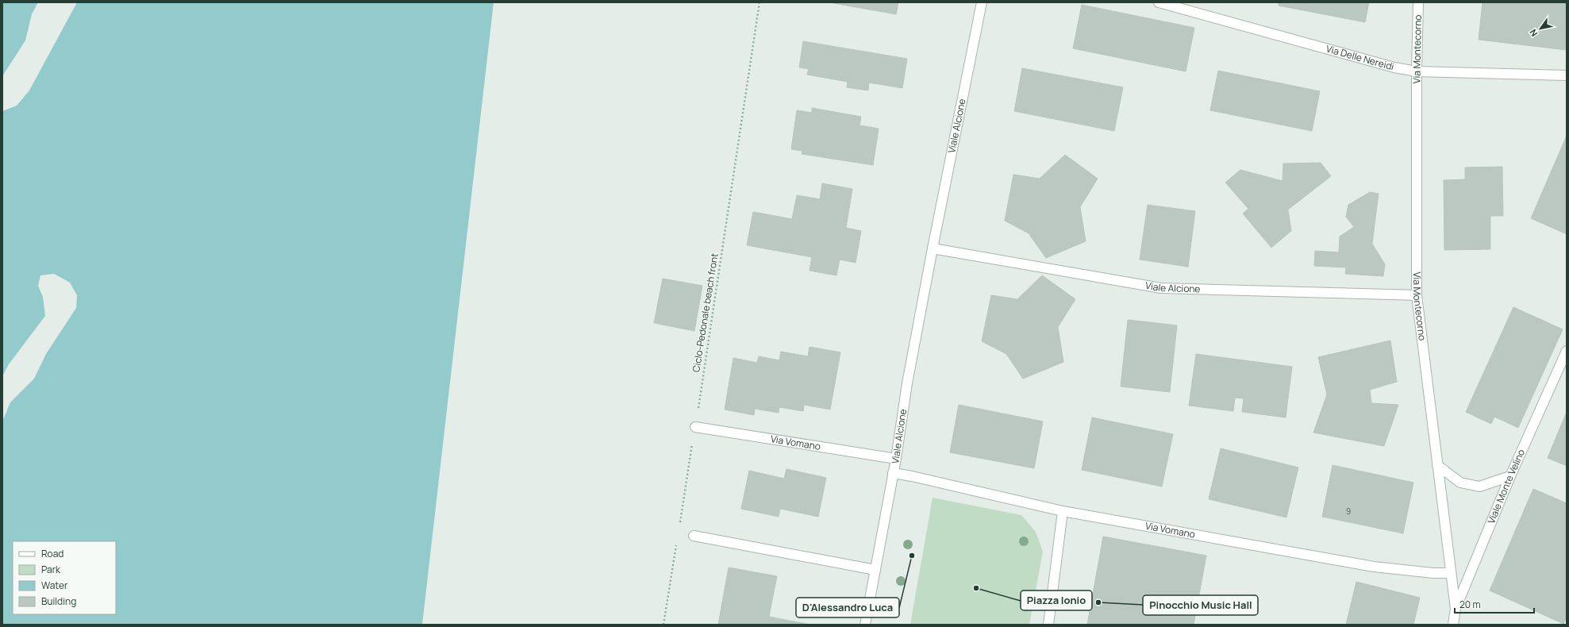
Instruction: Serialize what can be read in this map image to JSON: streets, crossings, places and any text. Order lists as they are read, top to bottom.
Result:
{
  "streets": {
    "street": [
      "Via Montecorno",
      "Via Delle Nereidi",
      "Viale Alcione",
      "Via Vomano",
      "Viale Monte Velino"
    ],
    "path": ["Ciclo-Pedonale beach front"]
  },
  "crossings": [
    ["Via Montecorno", "Via Delle Nereidi"],
    ["Via Montecorno", "Viale Alcione"],
    ["Via Montecorno", "Via Vomano"],
    ["Via Montecorno", "Viale Monte Velino"],
    ["Viale Alcione", "Via Vomano"],
    ["Ciclo-Pedonale beach front", "Via Vomano"]
  ],
  "places": ["D'Alessandro Luca", "Piazza Ionio", "Pinocchio Music Hall"],
  "house_numbers": ["9"],
  "legend": [
    "Road",
    "Park",
    "Water",
    "Building"
  ],
  "scale_bar": "20 m",
  "north": "bottom left"
}
